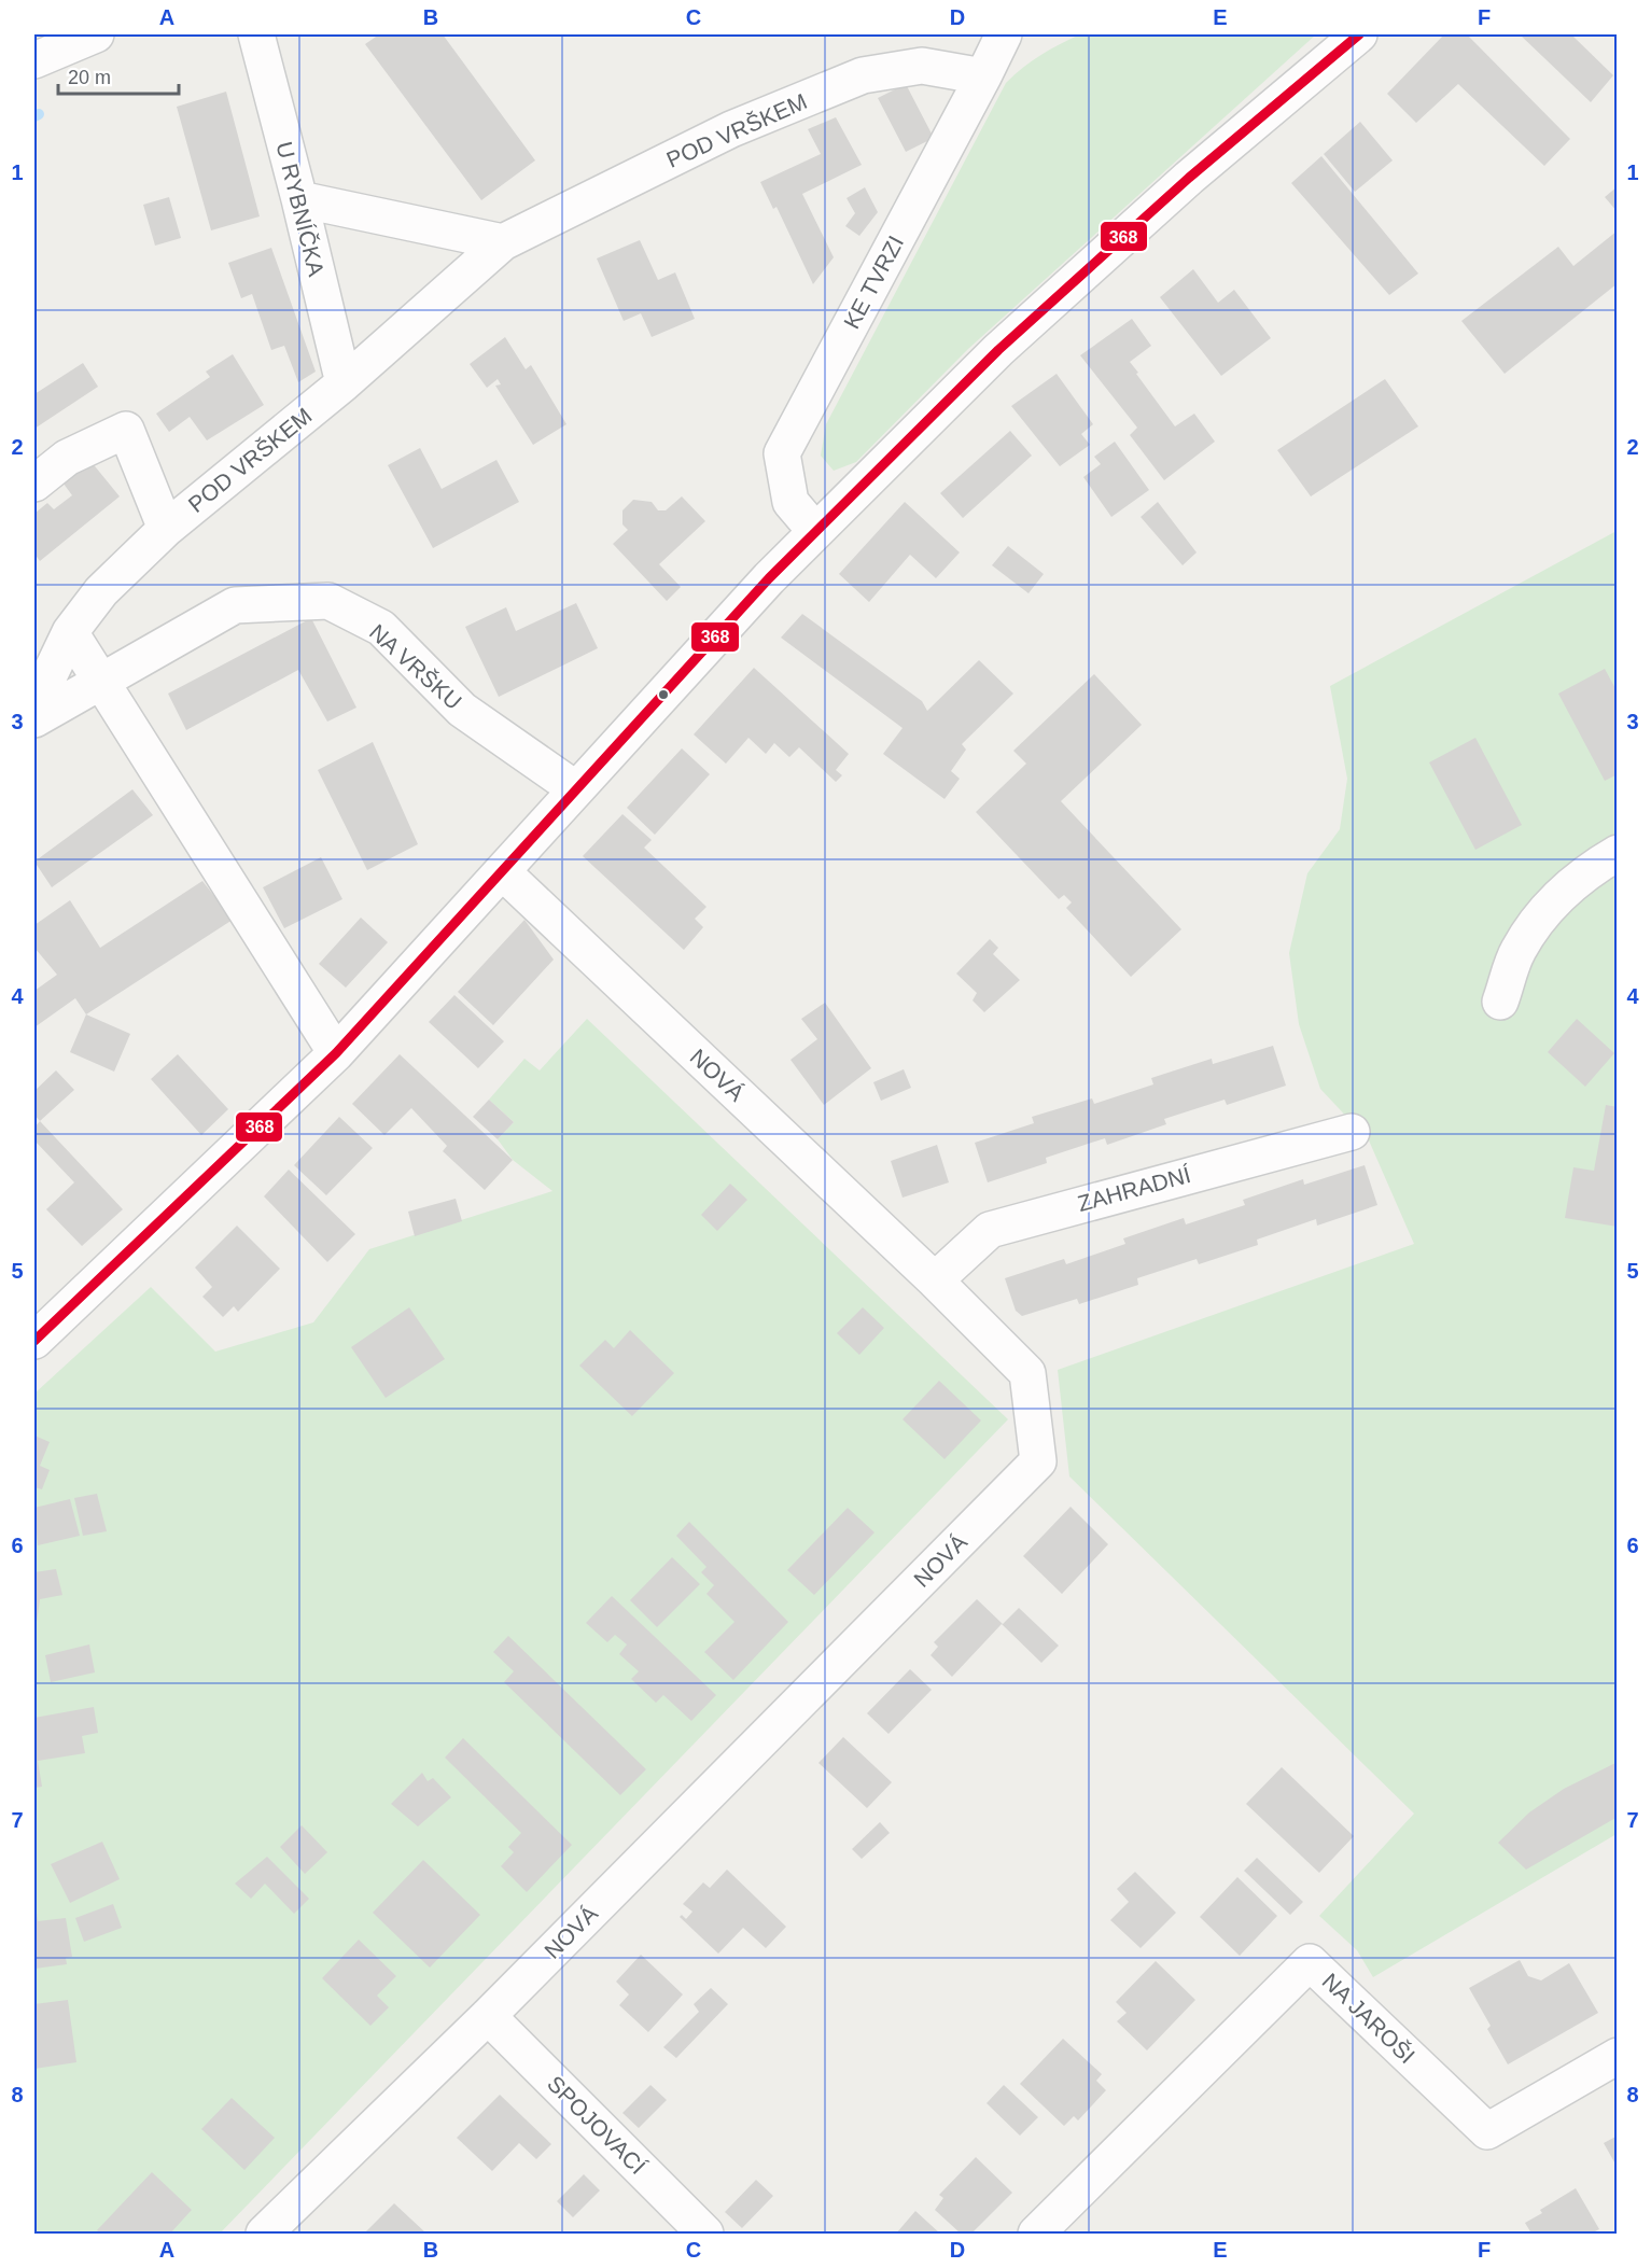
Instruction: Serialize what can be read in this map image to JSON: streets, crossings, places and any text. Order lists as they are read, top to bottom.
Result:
{
  "streets": {
    "street": [
      "POD VRŠKEM",
      "U RYBNÍČKA",
      "KE TVRZI",
      "NA VRŠKU",
      "NOVÁ",
      "ZAHRADNÍ",
      "NA JAROŠI",
      "SPOJOVACÍ"
    ]
  },
  "crossings": [
    ["POD VRŠKEM", "U RYBNÍČKA"],
    ["POD VRŠKEM", "KE TVRZI"],
    ["NOVÁ", "ZAHRADNÍ"],
    ["NOVÁ", "SPOJOVACÍ"]
  ],
  "lines": ["transit line 368"],
  "scale_bar": "20 m",
  "grid": {
    "columns": [
      "A",
      "B",
      "C",
      "D",
      "E",
      "F"
    ],
    "rows": [
      "1",
      "2",
      "3",
      "4",
      "5",
      "6",
      "7",
      "8"
    ]
  }
}
